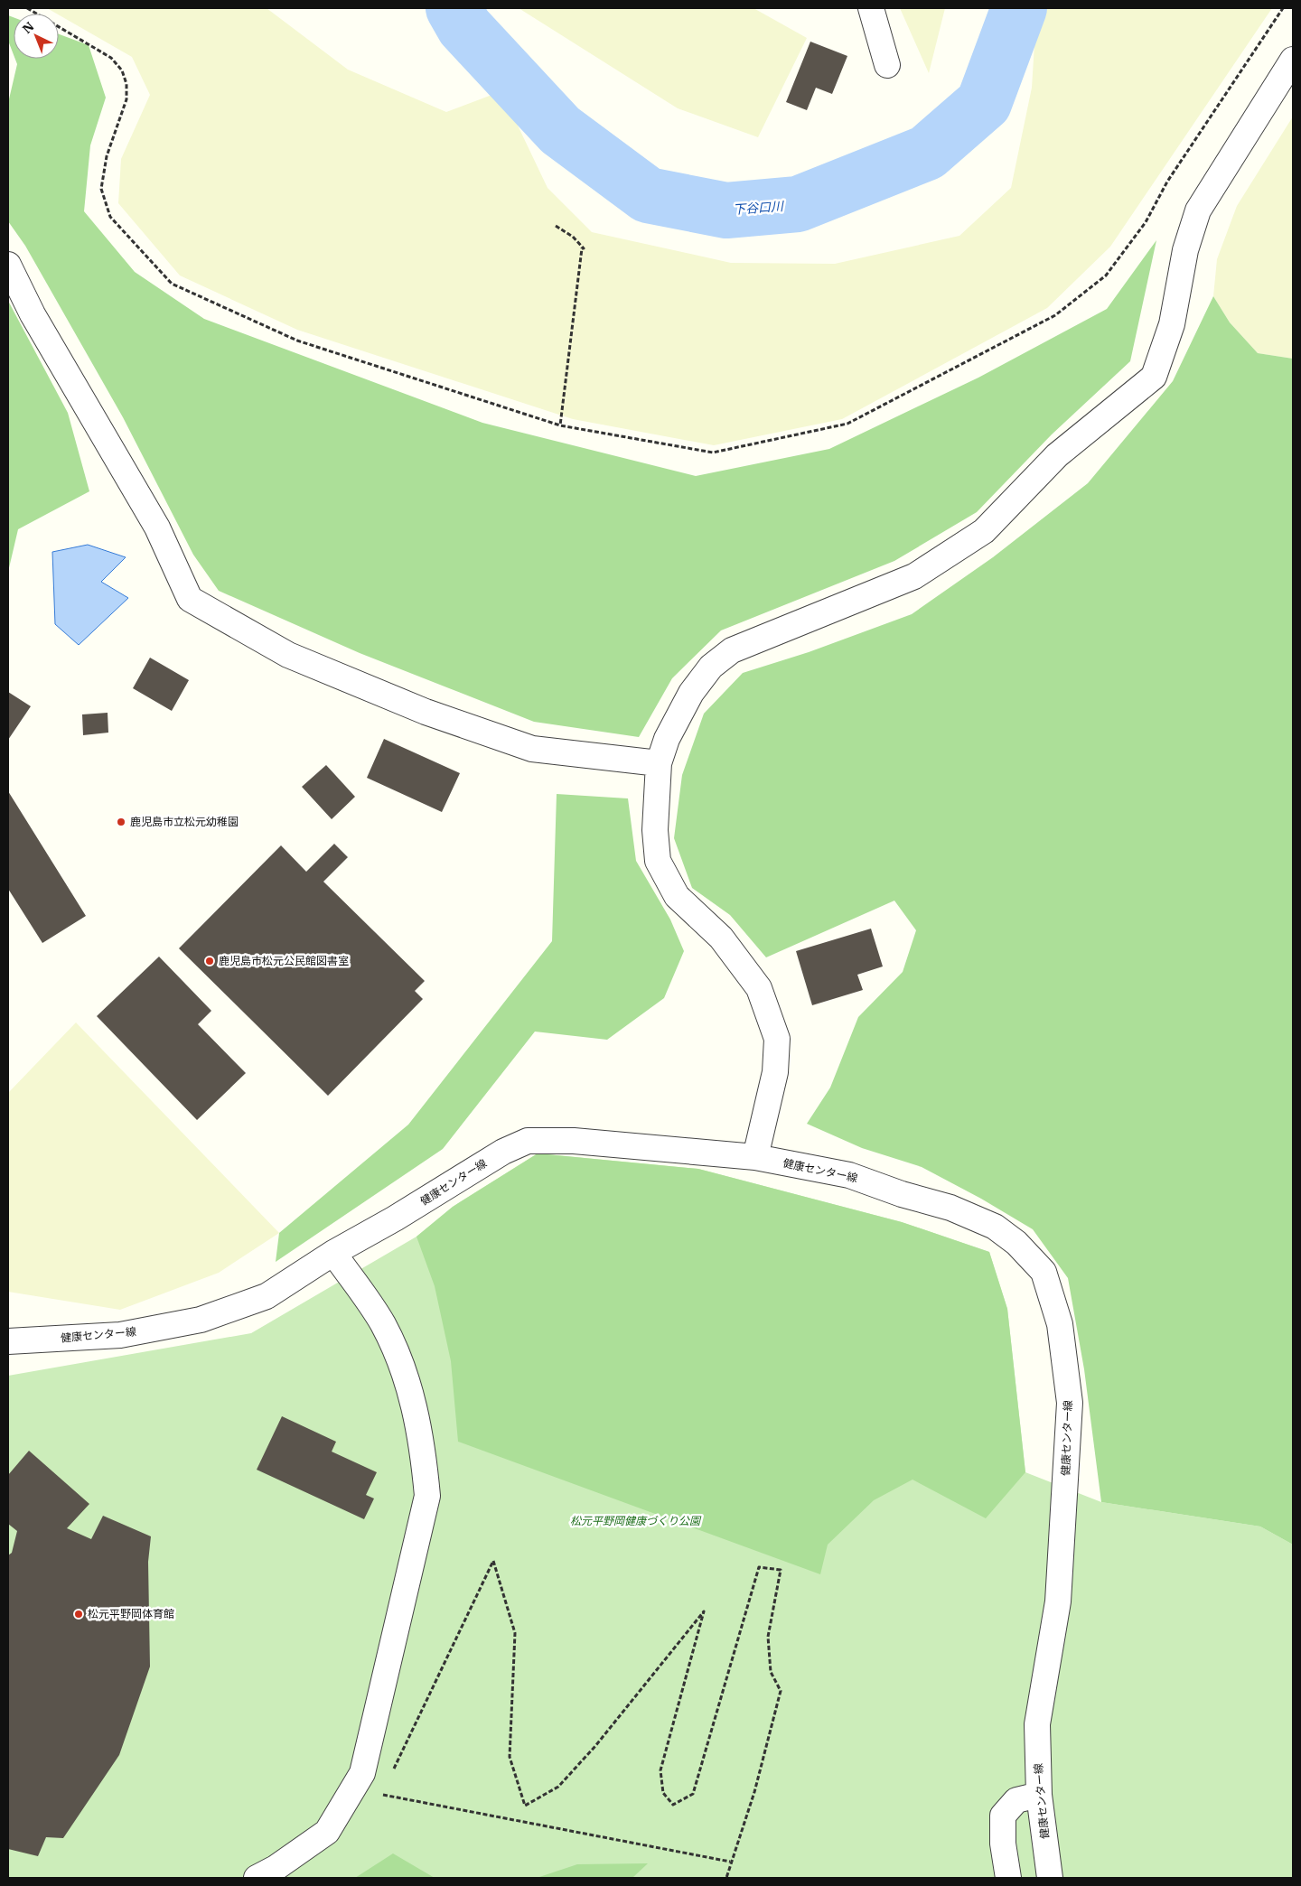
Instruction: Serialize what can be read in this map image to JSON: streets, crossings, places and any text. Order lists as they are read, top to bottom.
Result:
{
  "streets": {
    "street": ["健康センター線"]
  },
  "water": ["下谷口川"],
  "parks": ["松元平野岡健康づくり公園"],
  "places": ["鹿児島市立松元幼稚園", "鹿児島市松元公民館図書室", "松元平野岡体育館"],
  "north": "top left"
}
